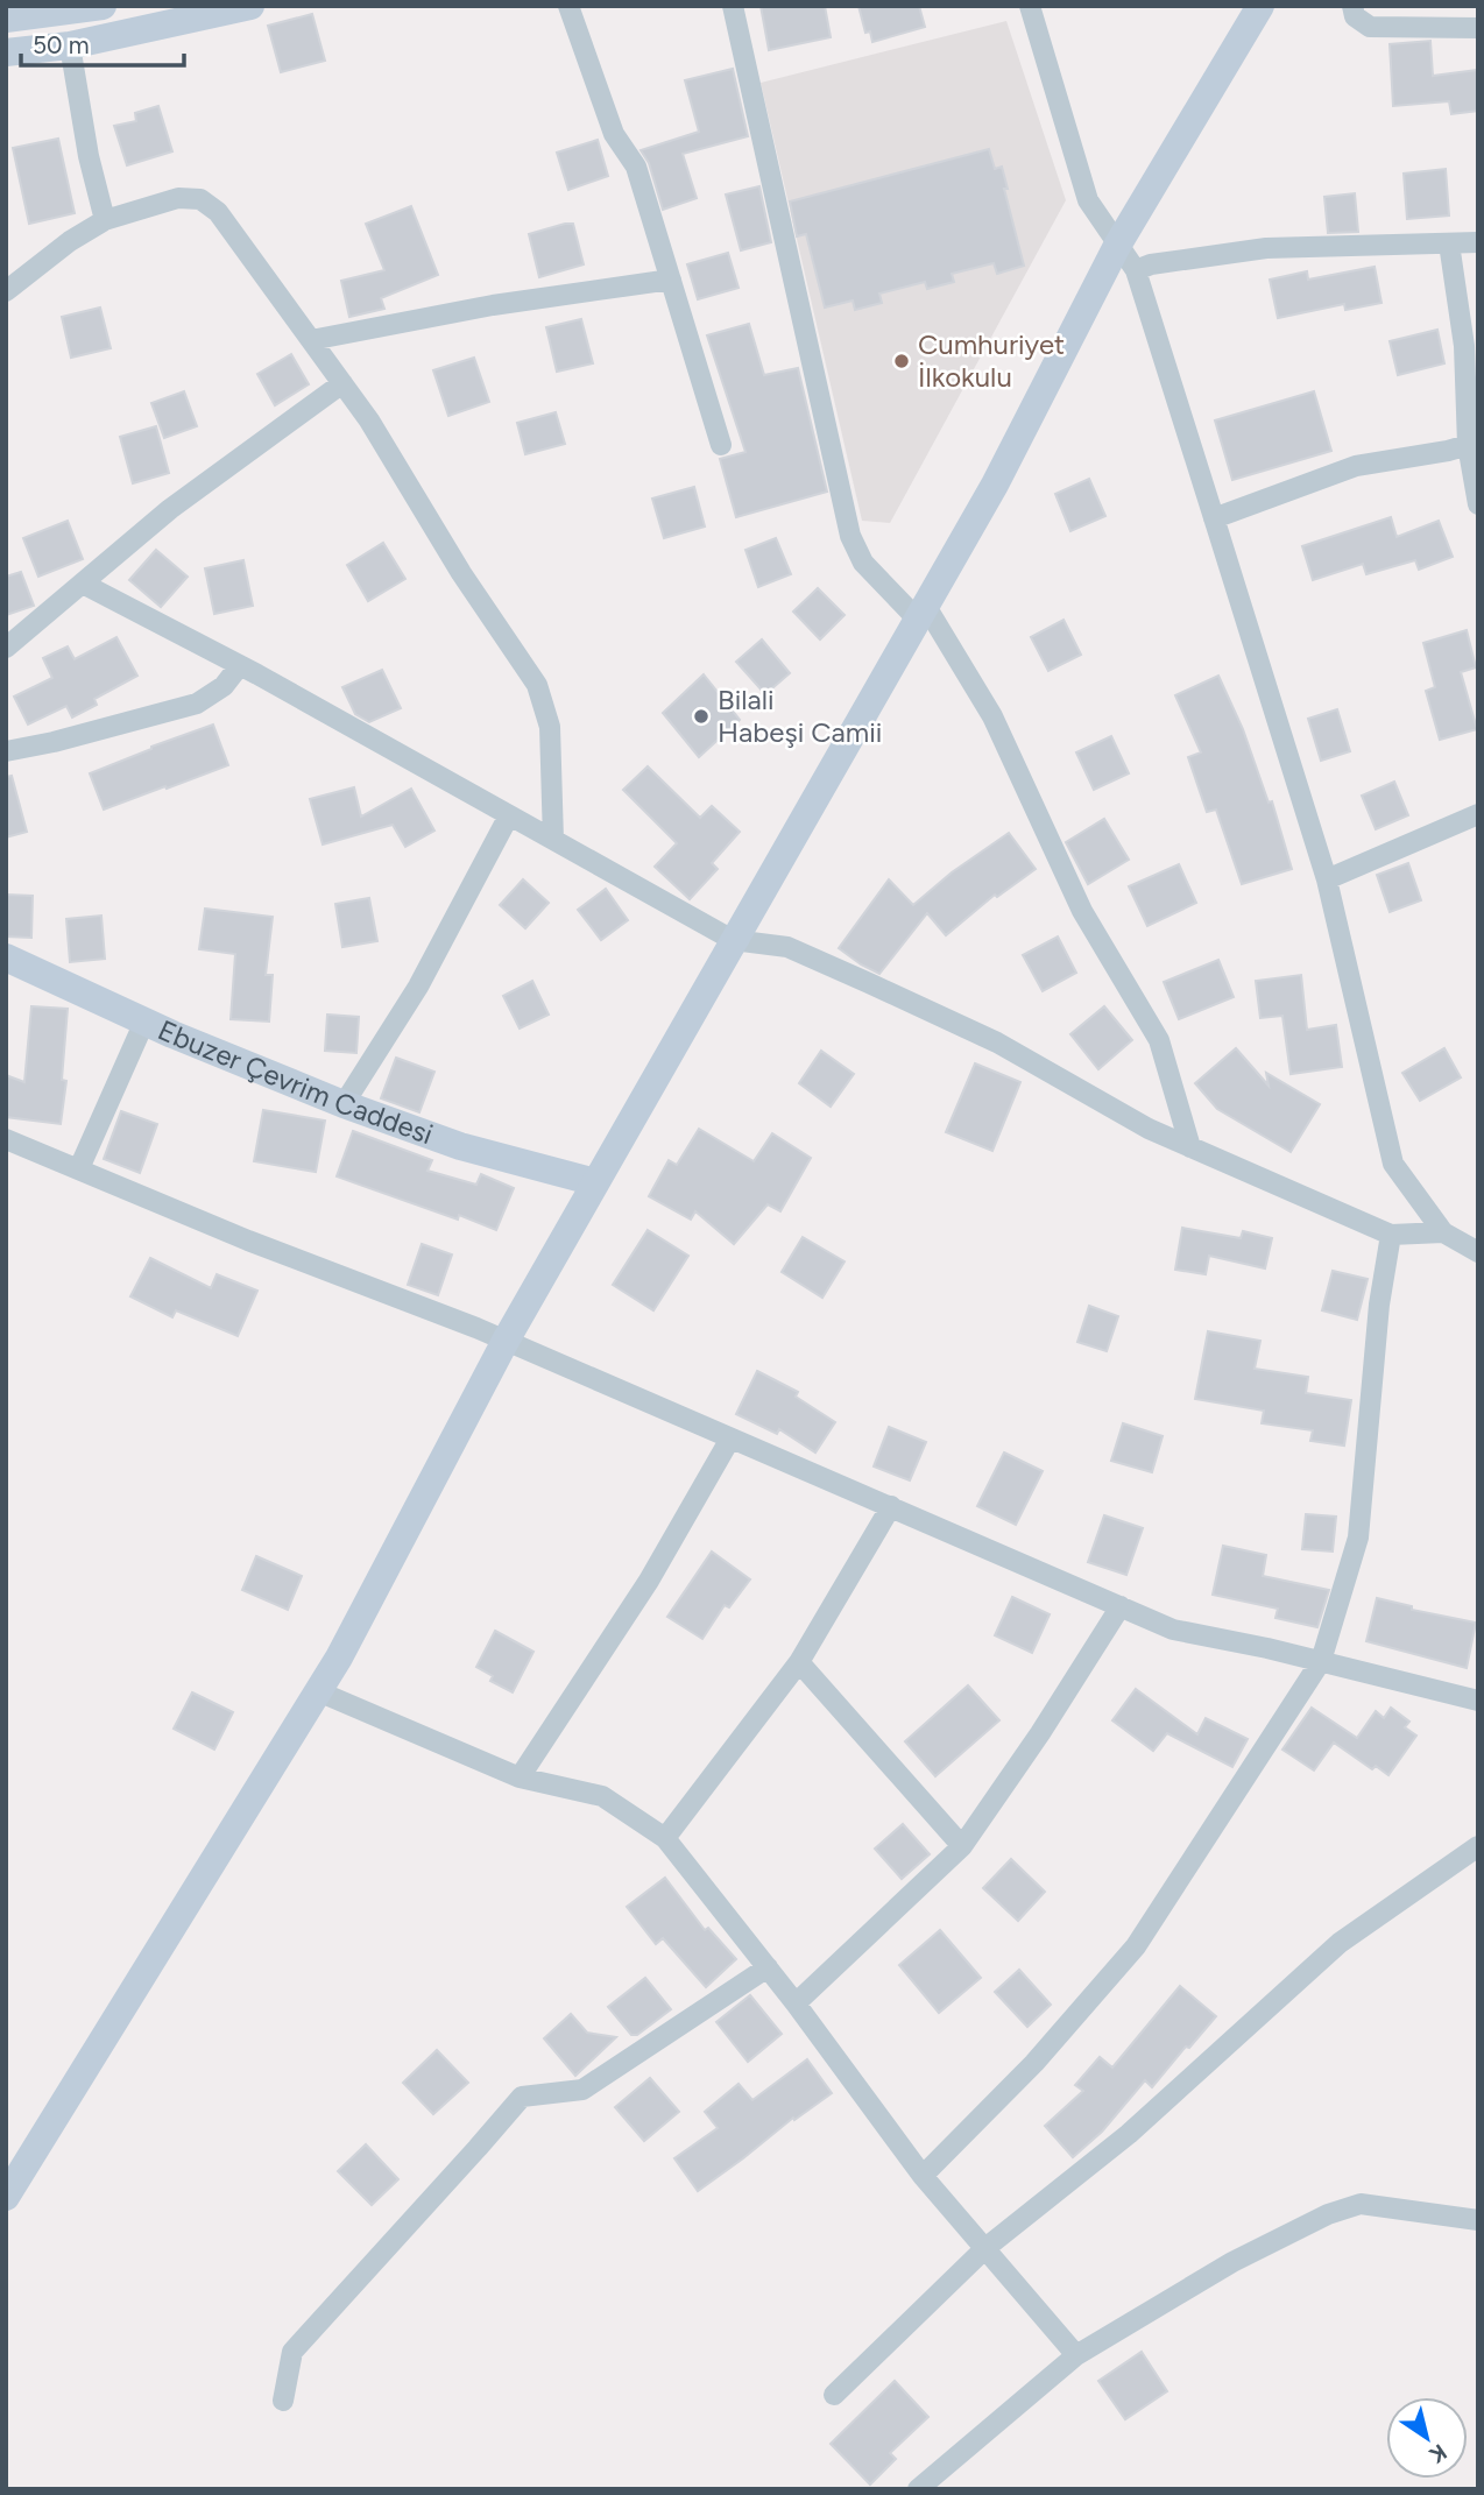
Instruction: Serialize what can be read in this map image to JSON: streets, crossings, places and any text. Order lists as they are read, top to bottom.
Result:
{
  "streets": {
    "street": ["Ebuzer Çevrim Caddesi"]
  },
  "places": ["Cumhuriyet İlkokulu", "Bilali Habeşi Camii"],
  "scale_bar": "50 m",
  "north": "bottom right"
}
